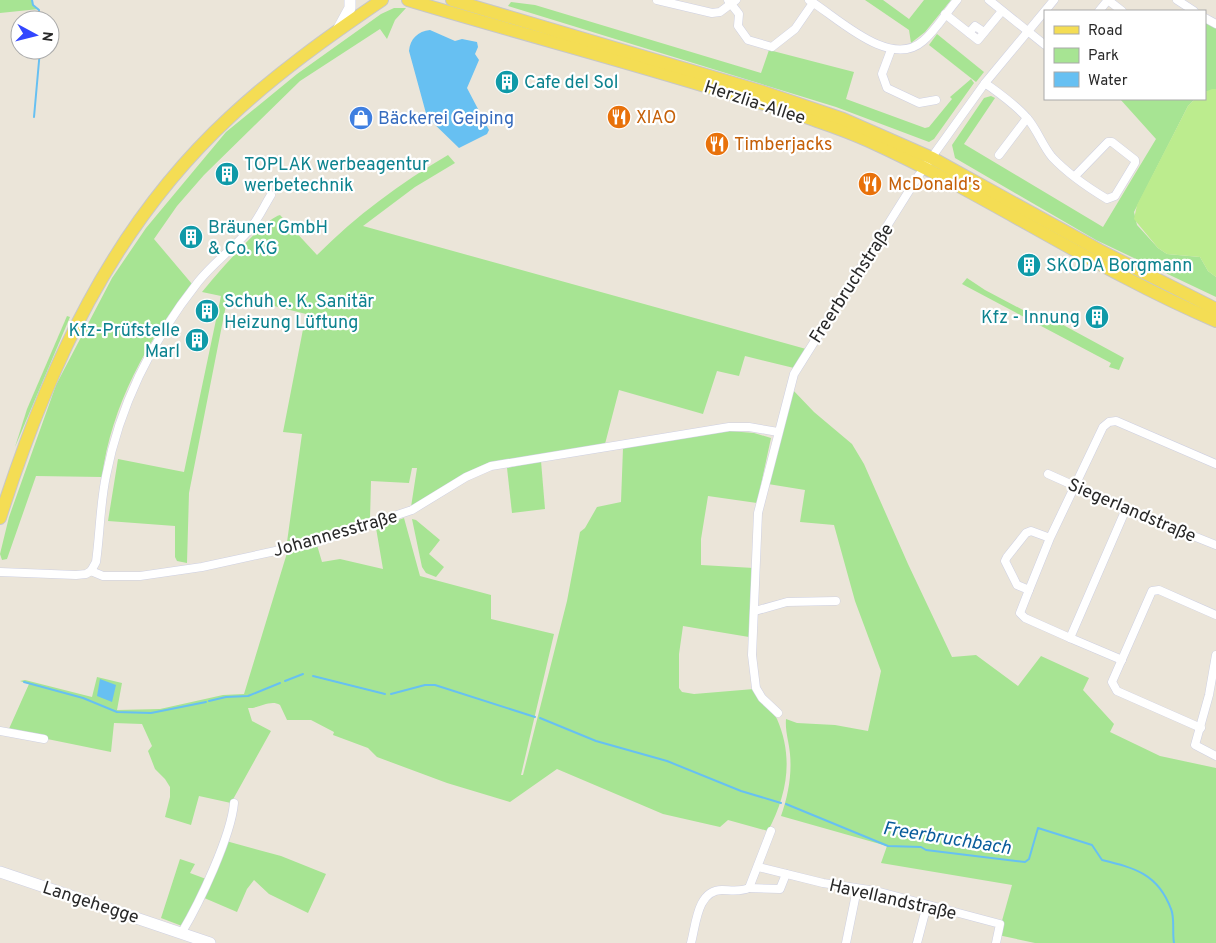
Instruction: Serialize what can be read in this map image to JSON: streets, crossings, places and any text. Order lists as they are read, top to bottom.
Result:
{
  "streets": {
    "main road": ["Herzlia-Allee"],
    "street": [
      "Freerbruchstraße",
      "Siegerlandstraße",
      "Johannesstraße",
      "Havellandstraße",
      "Langehegge"
    ]
  },
  "crossings": [
    ["Herzlia-Allee", "Freerbruchstraße"],
    ["Freerbruchstraße", "Johannesstraße"]
  ],
  "water": ["Freerbruchbach"],
  "places": {
    "building": [
      "Cafe del Sol",
      "TOPLAK werbeagentur werbetechnik",
      "Bräuner GmbH & Co. KG",
      "SKODA Borgmann",
      "Schuh e. K. Sanitär Heizung Lüftung",
      "Kfz - Innung",
      "Kfz-Prüfstelle Marl"
    ],
    "restaurant": ["XIAO", "Timberjacks", "McDonald's"],
    "shop": ["Bäckerei Geiping"]
  },
  "legend": ["Road", "Park", "Water"],
  "north": "right"
}
